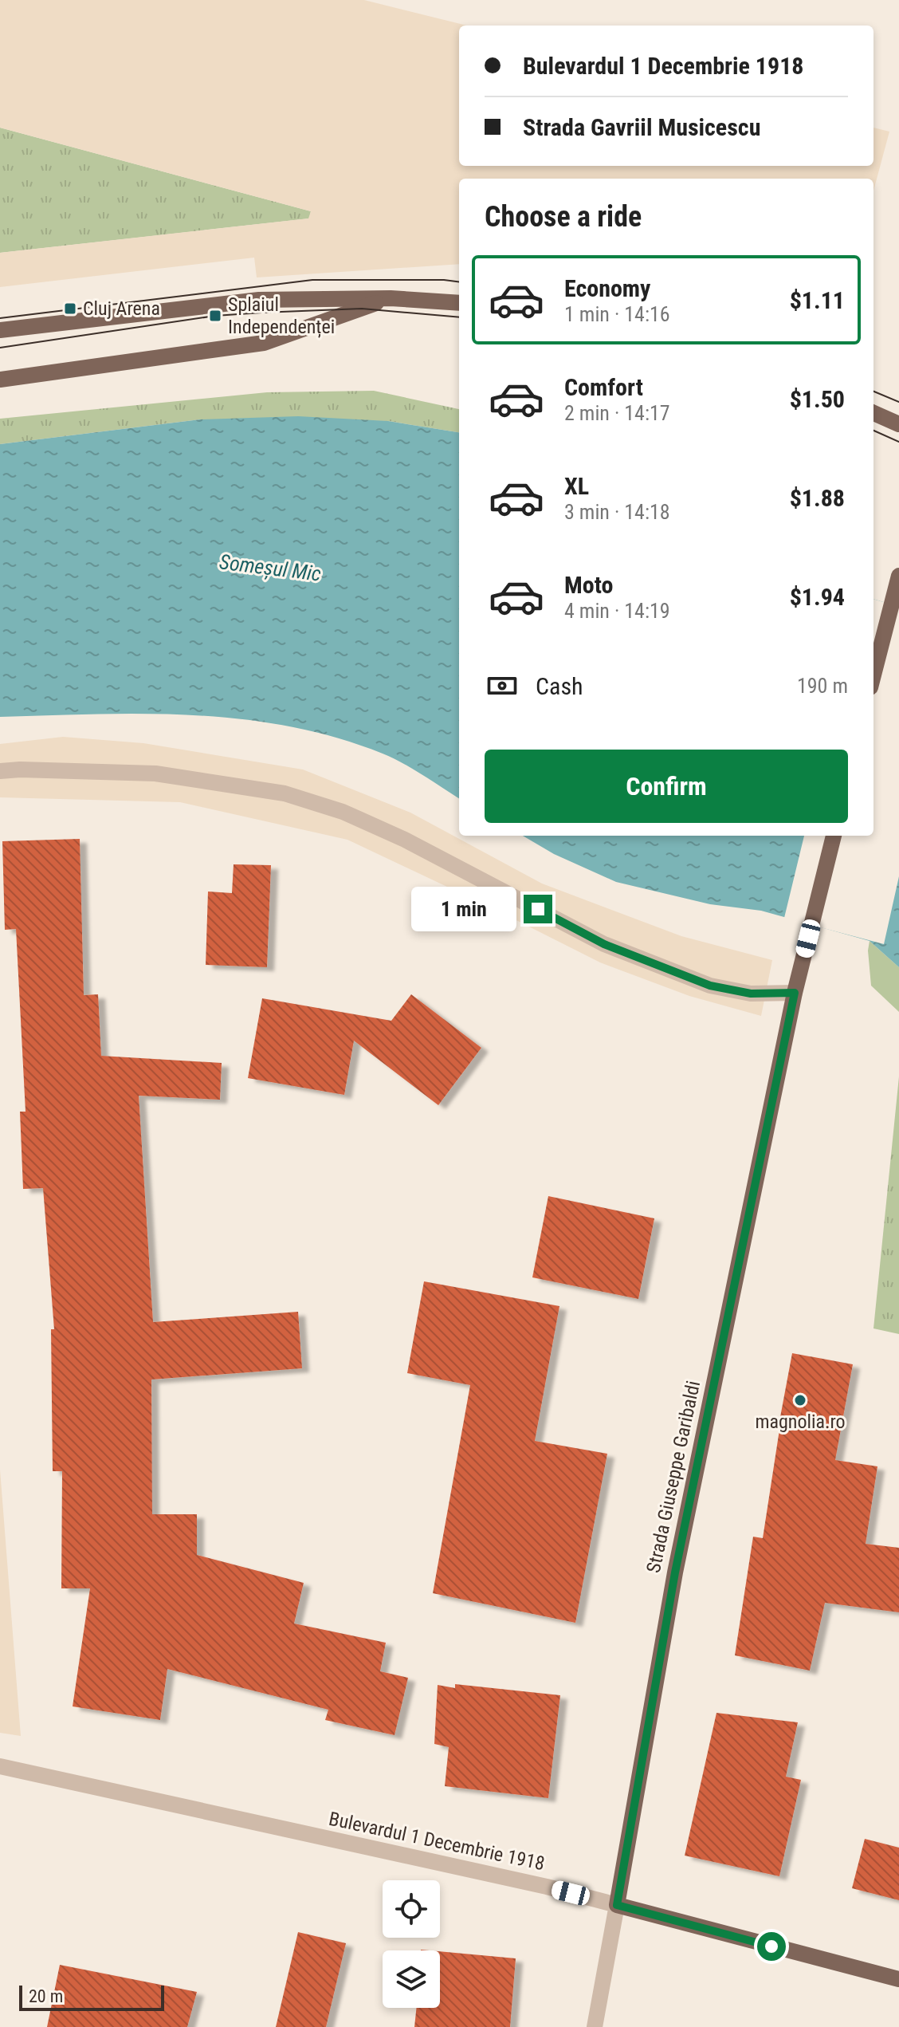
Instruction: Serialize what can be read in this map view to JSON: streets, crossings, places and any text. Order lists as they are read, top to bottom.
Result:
{
  "streets": {
    "main road": ["Strada Giuseppe Garibaldi", "Bulevardul 1 Decembrie 1918"]
  },
  "crossings": [
    ["Strada Giuseppe Garibaldi", "Bulevardul 1 Decembrie 1918"]
  ],
  "water": ["Someșul Mic"],
  "places": {
    "transit": ["Cluj Arena", "Splaiul Independenței"],
    "other": ["magnolia.ro"]
  },
  "scale_bar": "20 m",
  "page": {
    "banner": ["Bulevardul 1 Decembrie 1918", "Strada Gavriil Musicescu"],
    "heading": "Choose a ride",
    "list": [
      {
        "name": "Economy",
        "note": "1 min · 14:16",
        "value": "$1.11"
      },
      {
        "name": "Comfort",
        "note": "2 min · 14:17",
        "value": "$1.50"
      },
      {
        "name": "XL",
        "note": "3 min · 14:18",
        "value": "$1.88"
      },
      {
        "name": "Moto",
        "note": "4 min · 14:19",
        "value": "$1.94"
      }
    ],
    "pay": ["Cash", "190 m"],
    "buttons": "Confirm",
    "bubble": "1 min",
    "scale": "20 m"
  }
}
